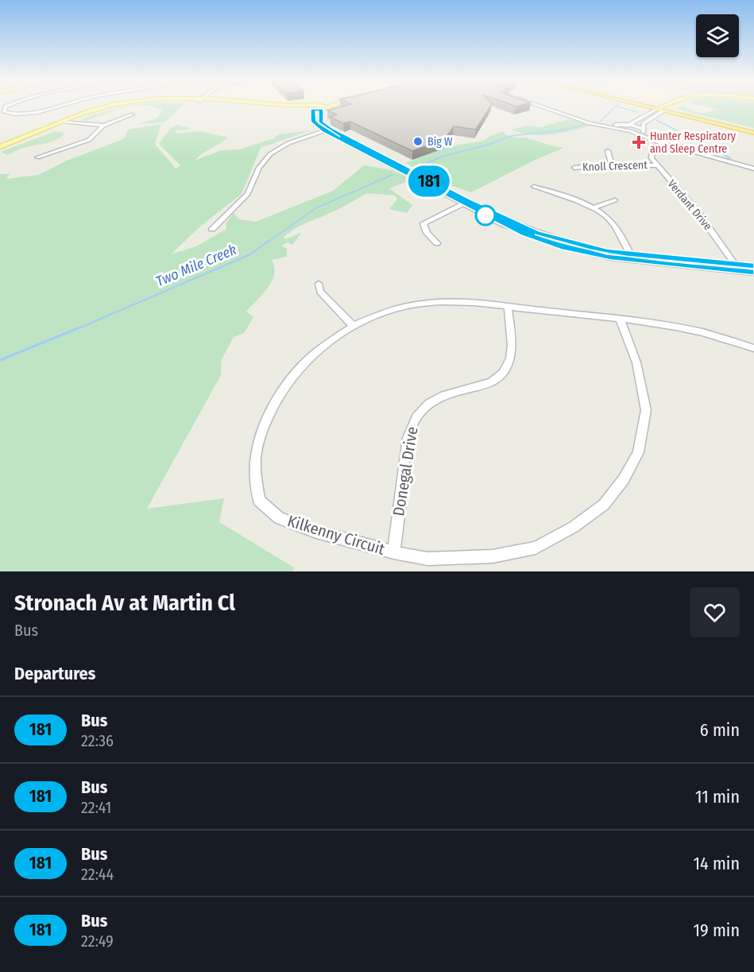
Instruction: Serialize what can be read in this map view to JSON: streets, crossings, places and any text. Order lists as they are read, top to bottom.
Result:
{
  "streets": {
    "street": [
      "Knoll Crescent",
      "Verdant Drive",
      "Donegal Drive",
      "Kilkenny Circuit"
    ]
  },
  "crossings": [
    ["Knoll Crescent", "Verdant Drive"],
    ["Donegal Drive", "Kilkenny Circuit"]
  ],
  "water": ["Two Mile Creek"],
  "places": {
    "other": ["Big W"],
    "health": ["Hunter Respiratory and Sleep Centre"]
  },
  "lines": ["bus line 181"],
  "page": {
    "on_map": "181",
    "heading": [
      ["Stronach Av at Martin Cl", "Bus"],
      "Departures"
    ],
    "list": [
      {
        "mark": "181",
        "name": "Bus",
        "note": "22:36",
        "value": "6 min"
      },
      {
        "mark": "181",
        "name": "Bus",
        "note": "22:41",
        "value": "11 min"
      },
      {
        "mark": "181",
        "name": "Bus",
        "note": "22:44",
        "value": "14 min"
      },
      {
        "mark": "181",
        "name": "Bus",
        "note": "22:49",
        "value": "19 min"
      }
    ]
  }
}
